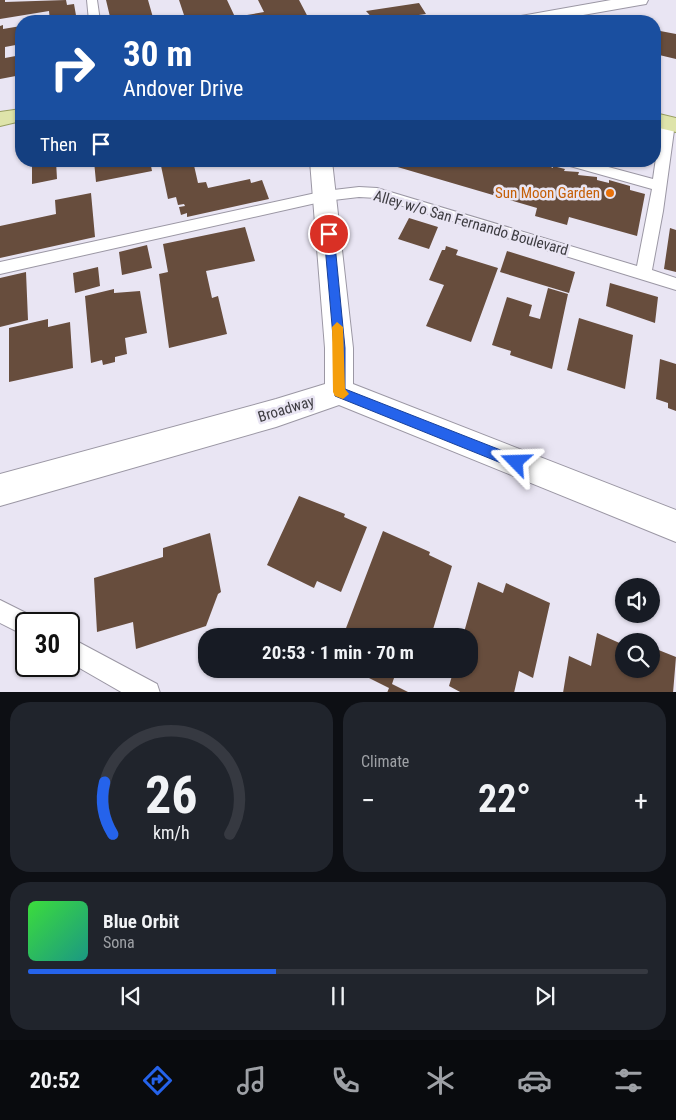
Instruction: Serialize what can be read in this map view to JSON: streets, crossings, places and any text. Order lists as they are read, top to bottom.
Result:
{
  "streets": {
    "street": ["Broadway"],
    "lane": ["Alley w/o San Fernando Boulevard"]
  },
  "places": ["Sun Moon Garden"],
  "page": {
    "turn": ["30 m", "Andover Drive"],
    "then": "Then",
    "limit": "30",
    "trip": "20:53 · 1 min · 70 m",
    "tile": "Climate",
    "heat": ["−", "22°", "+"],
    "song": ["Blue Orbit", "Sona"],
    "tabs": "20:52",
    "gauge": ["26", "km/h"]
  }
}
